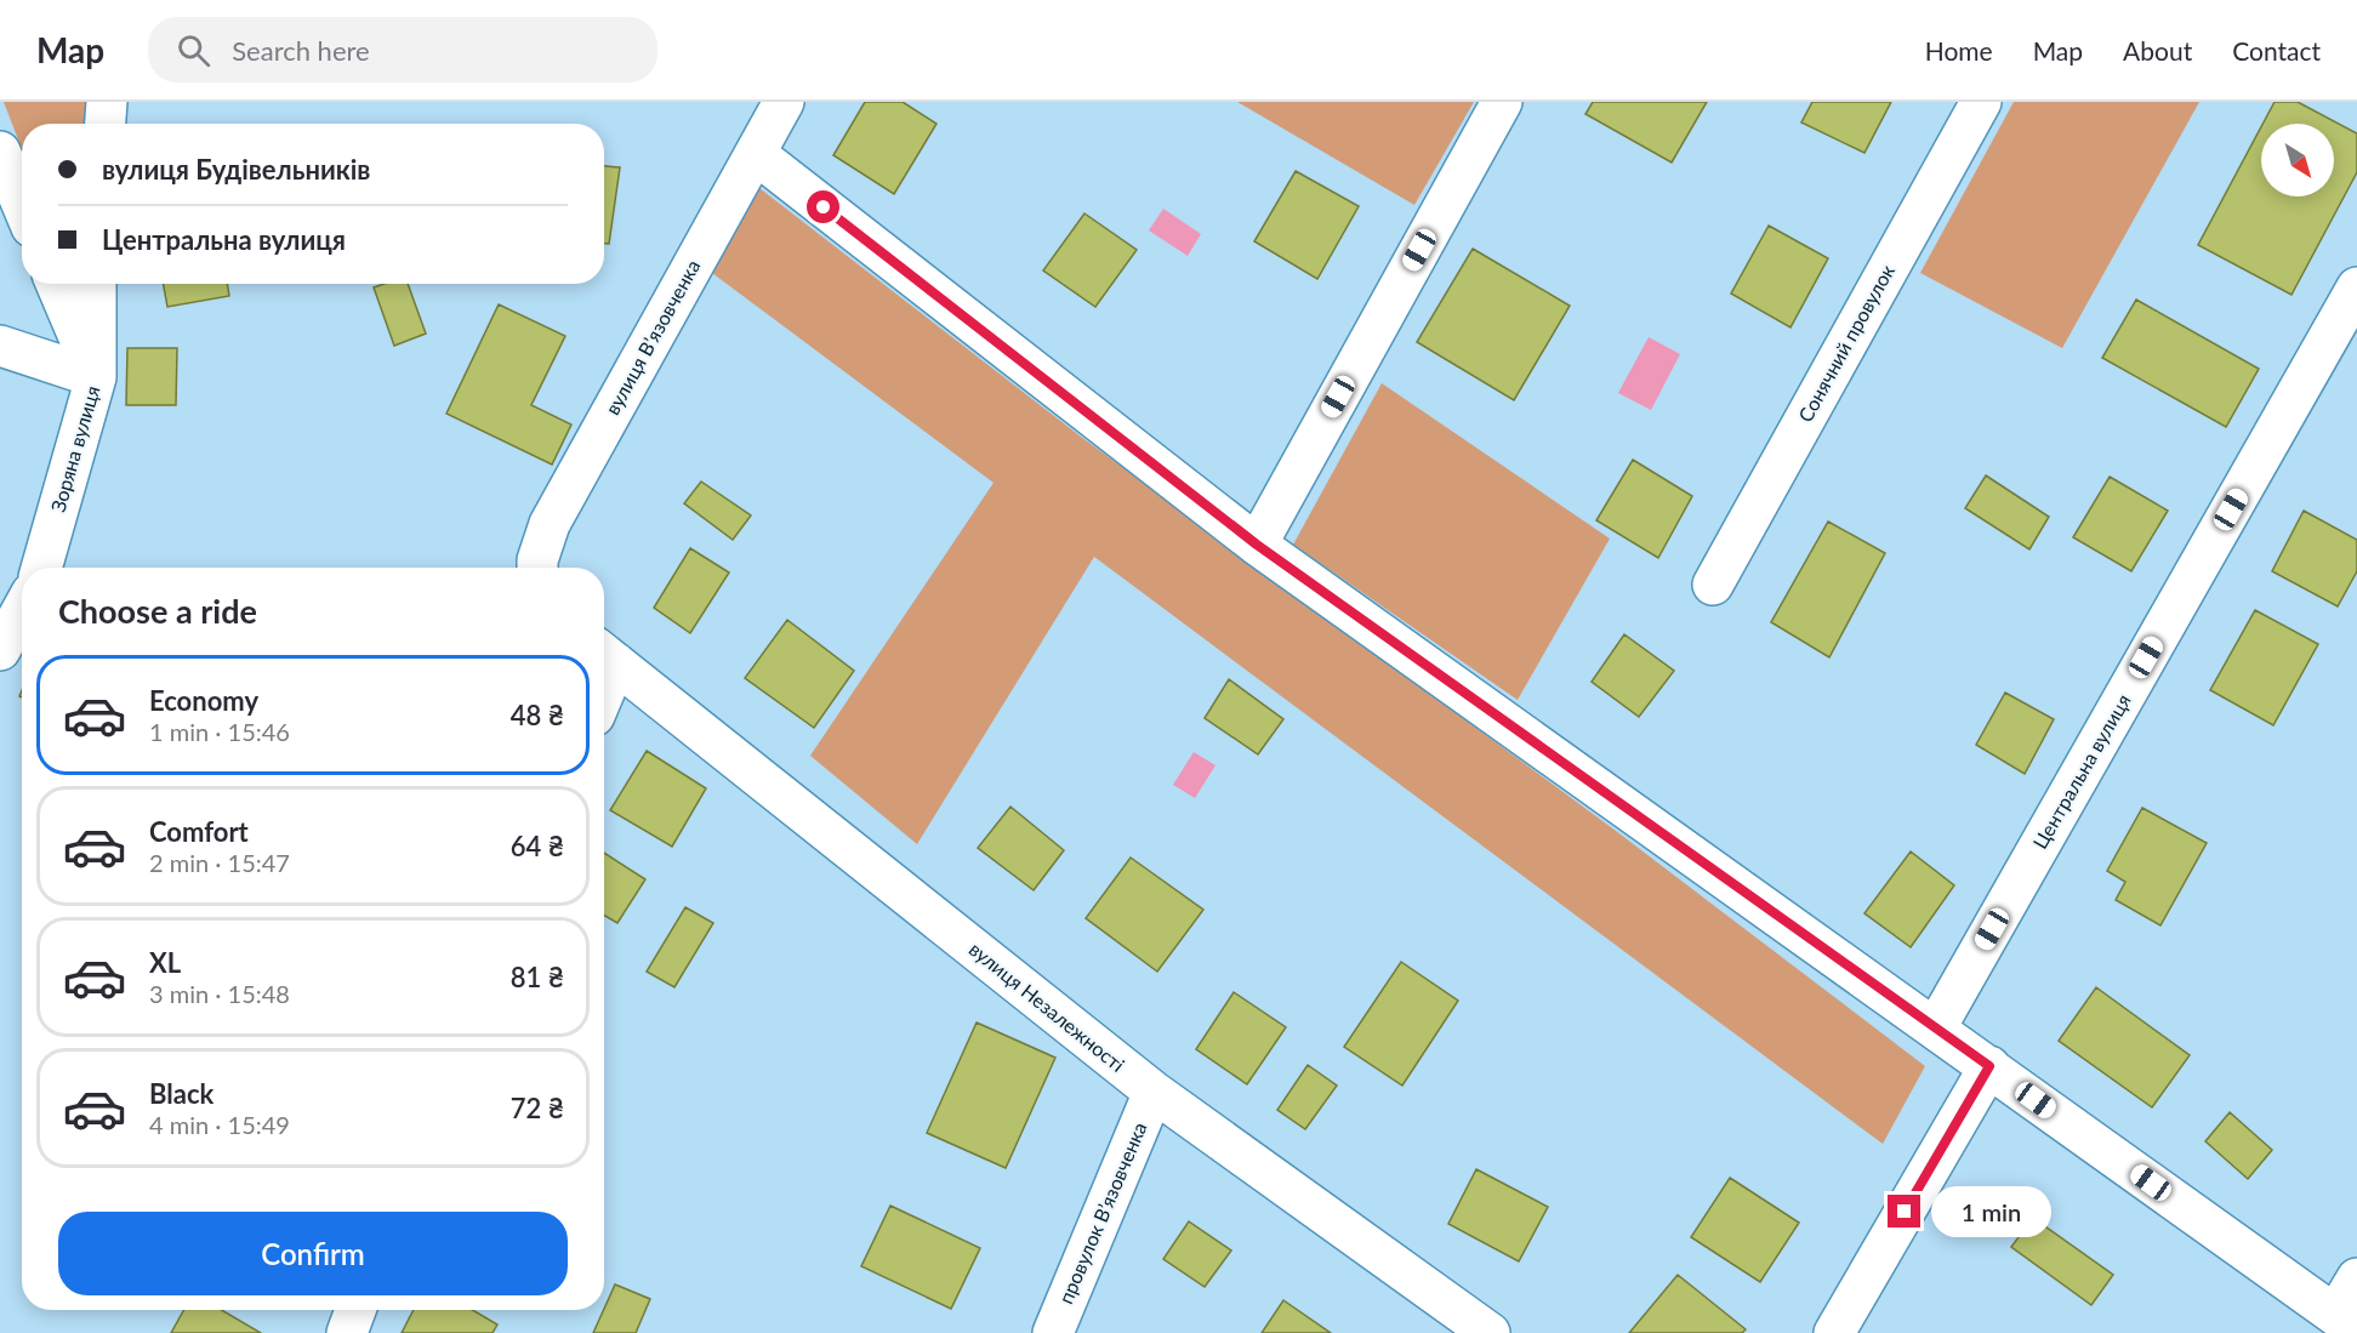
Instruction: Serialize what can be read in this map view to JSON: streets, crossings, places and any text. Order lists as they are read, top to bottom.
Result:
{
  "streets": {
    "street": [
      "вулиця Вʼязовченка",
      "Сонячний провулок",
      "Зоряна вулиця",
      "Центральна вулиця",
      "вулиця Незалежності",
      "провулок Вʼязовченка"
    ]
  },
  "crossings": [
    ["вулиця Незалежності", "провулок Вʼязовченка"]
  ],
  "north": "bottom right",
  "page": {
    "header": "Map",
    "search": "Search here",
    "nav": [
      "Home",
      "Map",
      "About",
      "Contact"
    ],
    "banner": ["вулиця Будівельників", "Центральна вулиця"],
    "heading": "Choose a ride",
    "list": [
      {
        "name": "Economy",
        "note": "1 min · 15:46",
        "value": "48 ₴"
      },
      {
        "name": "Comfort",
        "note": "2 min · 15:47",
        "value": "64 ₴"
      },
      {
        "name": "XL",
        "note": "3 min · 15:48",
        "value": "81 ₴"
      },
      {
        "name": "Black",
        "note": "4 min · 15:49",
        "value": "72 ₴"
      }
    ],
    "bubble": "1 min",
    "buttons": "Confirm"
  }
}
